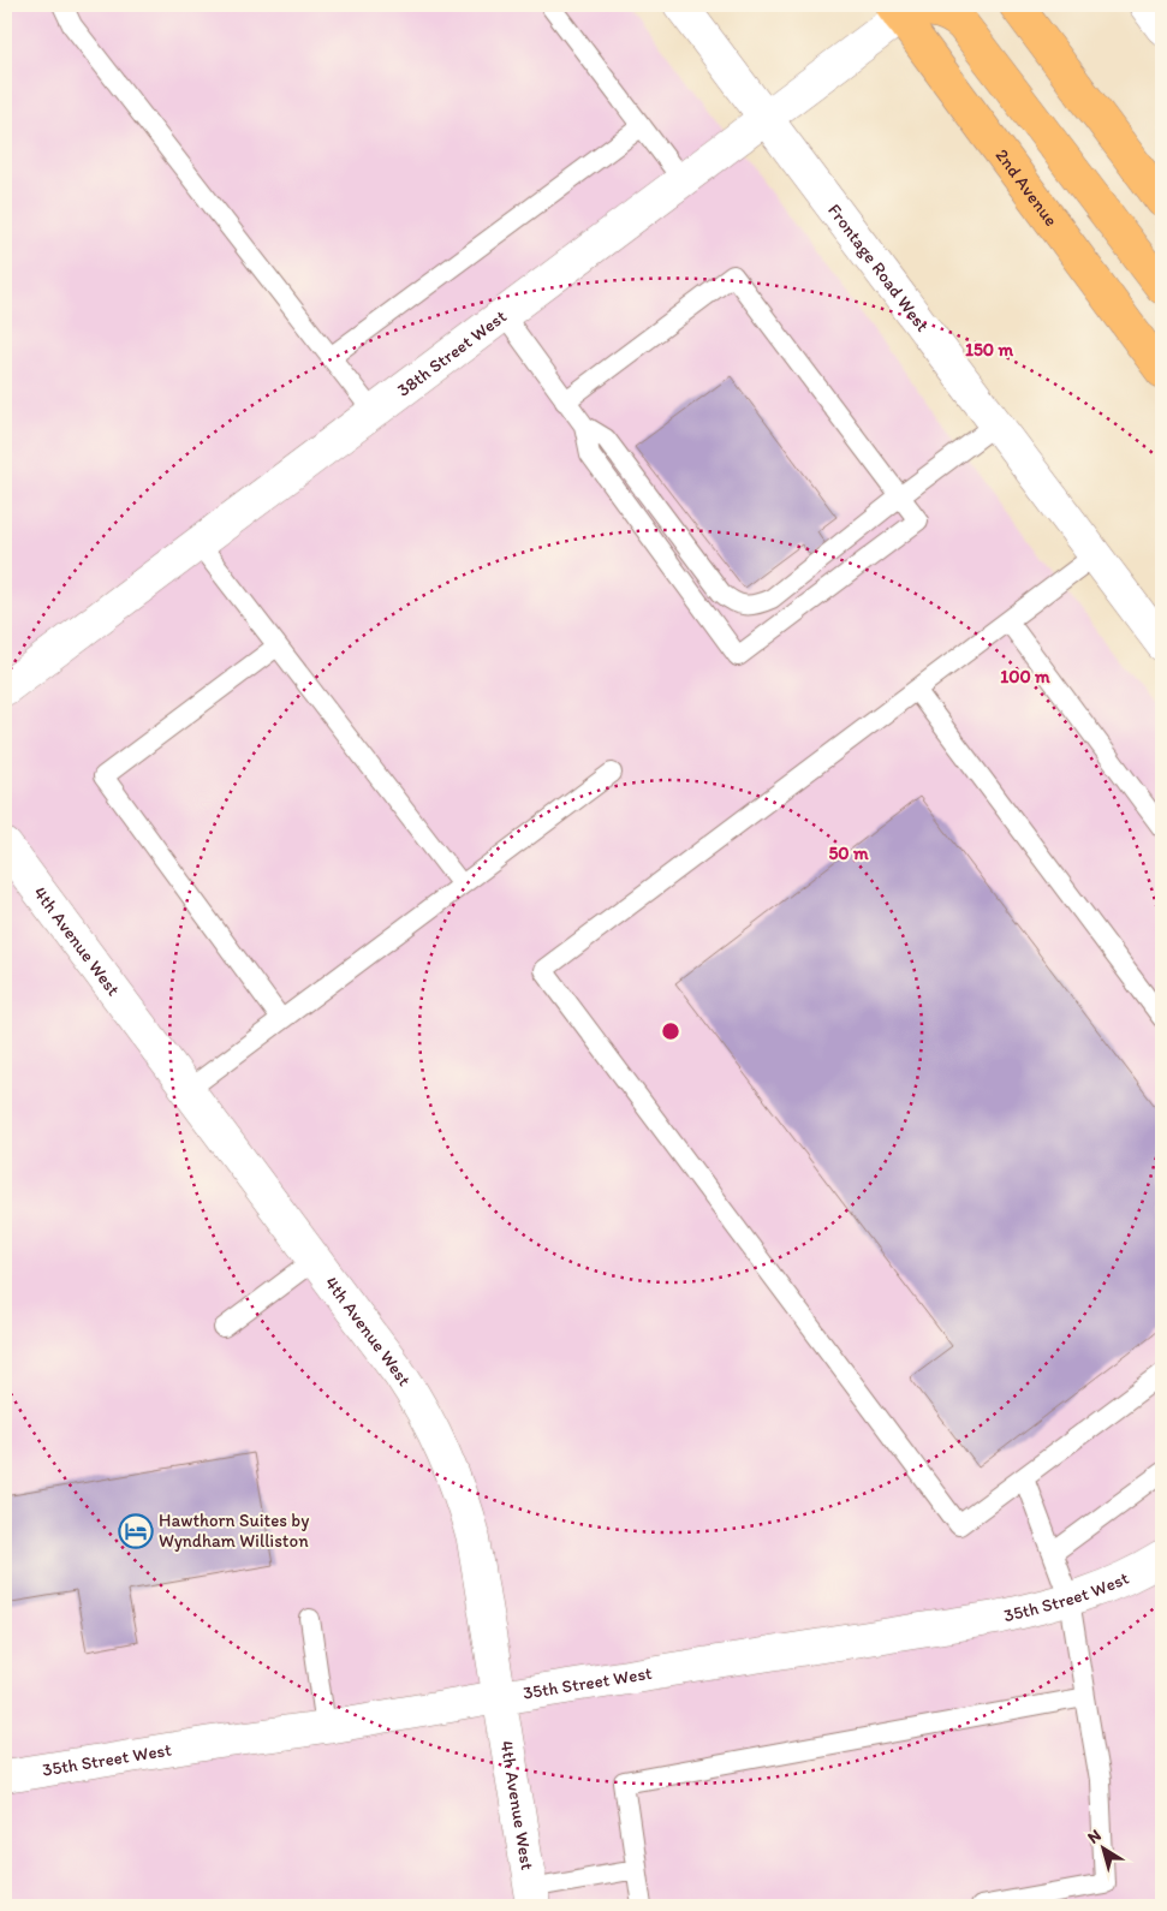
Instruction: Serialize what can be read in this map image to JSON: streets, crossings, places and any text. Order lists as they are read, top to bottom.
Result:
{
  "streets": {
    "highway": ["2nd Avenue"],
    "street": [
      "Frontage Road West",
      "38th Street West",
      "4th Avenue West",
      "35th Street West"
    ]
  },
  "crossings": [
    ["2nd Avenue", "38th Street West"],
    ["Frontage Road West", "38th Street West"],
    ["4th Avenue West", "35th Street West"]
  ],
  "places": {
    "hotel": ["Hawthorn Suites by Wyndham Williston"]
  },
  "north": "top left",
  "rings": ["150 m", "100 m", "50 m"]
}
